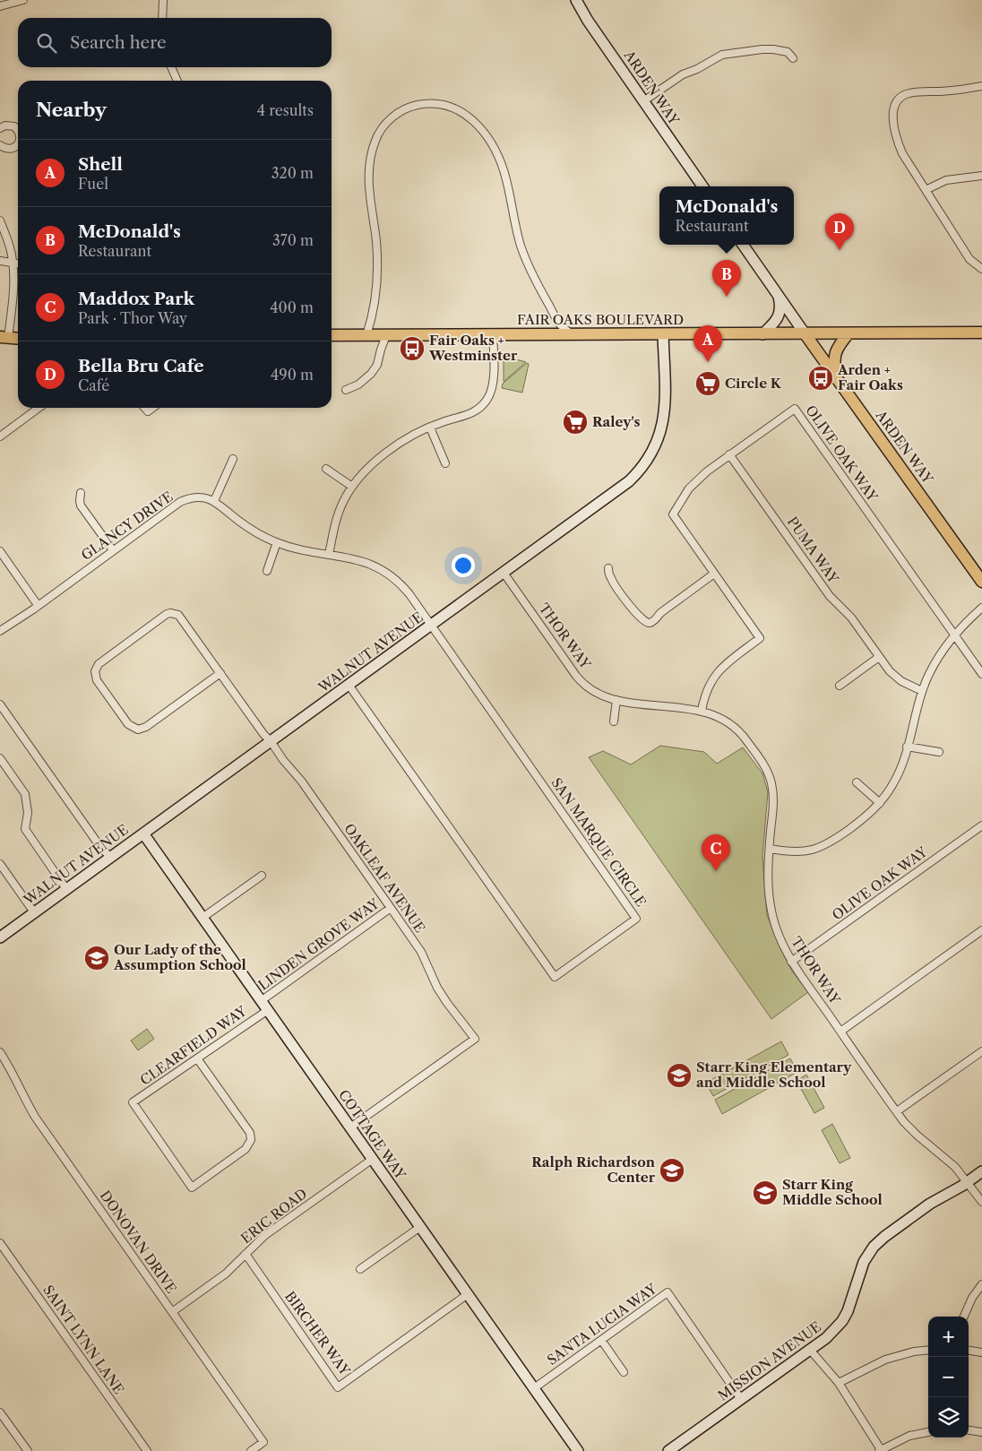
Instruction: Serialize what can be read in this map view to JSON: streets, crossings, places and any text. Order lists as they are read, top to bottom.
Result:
{
  "streets": {
    "main road": ["ARDEN WAY", "FAIR OAKS BOULEVARD"],
    "street": [
      "OLIVE OAK WAY",
      "GLANCY DRIVE",
      "PUMA WAY",
      "THOR WAY",
      "WALNUT AVENUE",
      "SAN MARQUE CIRCLE",
      "OAKLEAF AVENUE",
      "LINDEN GROVE WAY",
      "CLEARFIELD WAY",
      "COTTAGE WAY",
      "ERIC ROAD",
      "DONOVAN DRIVE",
      "SANTA LUCIA WAY",
      "BIRCHER WAY",
      "SAINT LYNN LANE",
      "MISSION AVENUE"
    ]
  },
  "crossings": [
    ["ARDEN WAY", "FAIR OAKS BOULEVARD"],
    ["FAIR OAKS BOULEVARD", "WALNUT AVENUE"],
    ["OLIVE OAK WAY", "PUMA WAY"],
    ["OLIVE OAK WAY", "THOR WAY"],
    ["THOR WAY", "WALNUT AVENUE"],
    ["THOR WAY", "MISSION AVENUE"],
    ["WALNUT AVENUE", "SAN MARQUE CIRCLE"],
    ["WALNUT AVENUE", "OAKLEAF AVENUE"],
    ["WALNUT AVENUE", "COTTAGE WAY"],
    ["OAKLEAF AVENUE", "LINDEN GROVE WAY"],
    ["OAKLEAF AVENUE", "COTTAGE WAY"],
    ["LINDEN GROVE WAY", "COTTAGE WAY"],
    ["CLEARFIELD WAY", "COTTAGE WAY"],
    ["COTTAGE WAY", "ERIC ROAD"],
    ["COTTAGE WAY", "SANTA LUCIA WAY"],
    ["COTTAGE WAY", "BIRCHER WAY"],
    ["ERIC ROAD", "DONOVAN DRIVE"],
    ["ERIC ROAD", "BIRCHER WAY"],
    ["SANTA LUCIA WAY", "MISSION AVENUE"]
  ],
  "places": {
    "bus stop": ["Fair Oaks + Westminster", "Arden + Fair Oaks"],
    "supermarket": ["Circle K", "Raley's"],
    "school or university": [
      "Our Lady of the Assumption School",
      "Starr King Elementary and Middle School",
      "Ralph Richardson Center",
      "Starr King Middle School"
    ]
  },
  "page": {
    "search": "Search here",
    "heading": ["Nearby", "4 results"],
    "list": [
      {
        "mark": "A",
        "name": "Shell",
        "note": "Fuel",
        "value": "320 m"
      },
      {
        "mark": "B",
        "name": "McDonald's",
        "note": "Restaurant",
        "value": "370 m"
      },
      {
        "mark": "C",
        "name": "Maddox Park",
        "note": "Park · Thor Way",
        "value": "400 m"
      },
      {
        "mark": "D",
        "name": "Bella Bru Cafe",
        "note": "Café",
        "value": "490 m"
      }
    ],
    "popup": ["McDonald's", "Restaurant"],
    "pins": [
      "D",
      "B",
      "A",
      "C"
    ],
    "map_buttons": ["+", "−"]
  }
}
